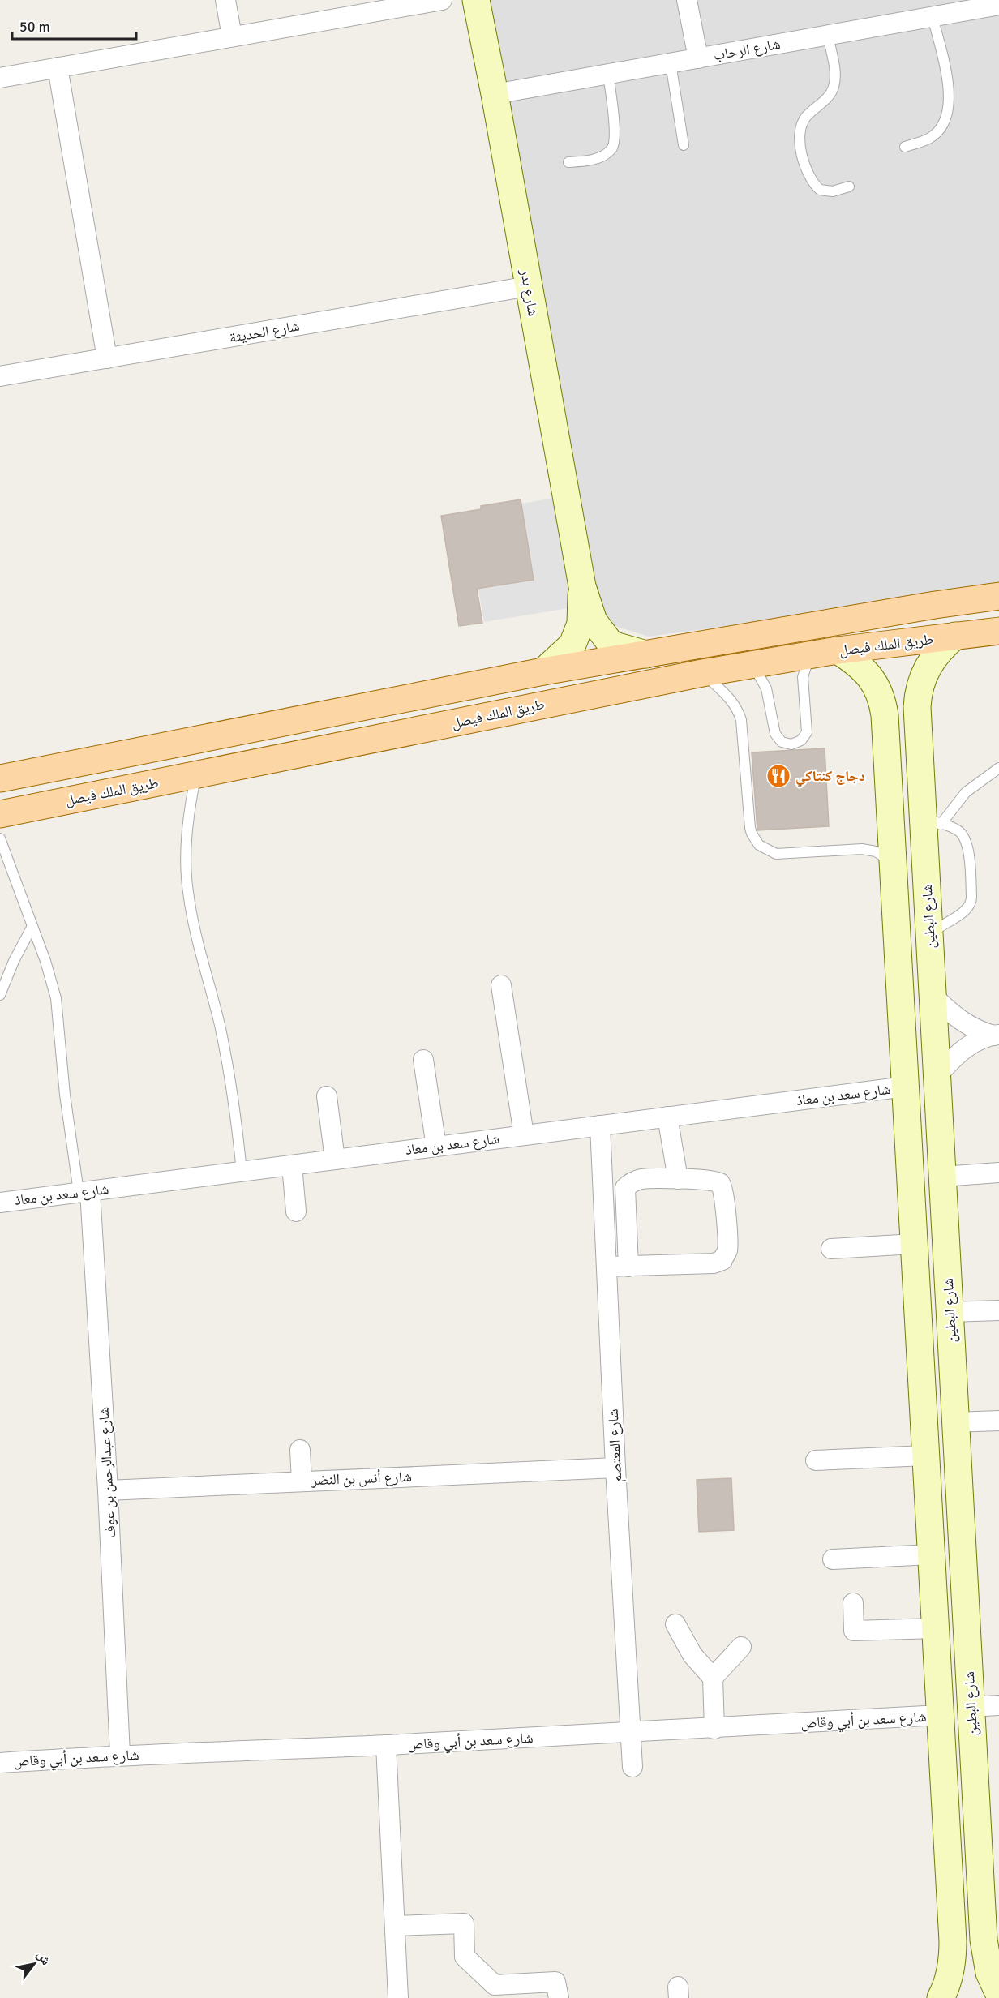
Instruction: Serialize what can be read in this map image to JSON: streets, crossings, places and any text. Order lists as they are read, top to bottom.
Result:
{
  "streets": {
    "main road": ["طريق الملك فيصل"],
    "street": [
      "شارع الرحاب",
      "شارع بدر",
      "شارع الحديثة",
      "شارع البطين",
      "شارع سعد بن معاذ",
      "شارع المعتصم",
      "شارع عبدالرحمن بن عوف",
      "شارع أنس بن النضر",
      "شارع سعد بن أبي وقاص"
    ]
  },
  "crossings": [
    ["شارع الرحاب", "شارع بدر"],
    ["شارع بدر", "شارع الحديثة"],
    ["شارع بدر", "طريق الملك فيصل"],
    ["طريق الملك فيصل", "شارع البطين"],
    ["شارع سعد بن معاذ", "شارع المعتصم"],
    ["شارع سعد بن معاذ", "شارع عبدالرحمن بن عوف"],
    ["شارع المعتصم", "شارع أنس بن النضر"],
    ["شارع المعتصم", "شارع سعد بن أبي وقاص"],
    ["شارع عبدالرحمن بن عوف", "شارع أنس بن النضر"],
    ["شارع عبدالرحمن بن عوف", "شارع سعد بن أبي وقاص"]
  ],
  "places": {
    "restaurant": ["دجاج كنتاكي"]
  },
  "scale_bar": "50 m",
  "north": "top right"
}
